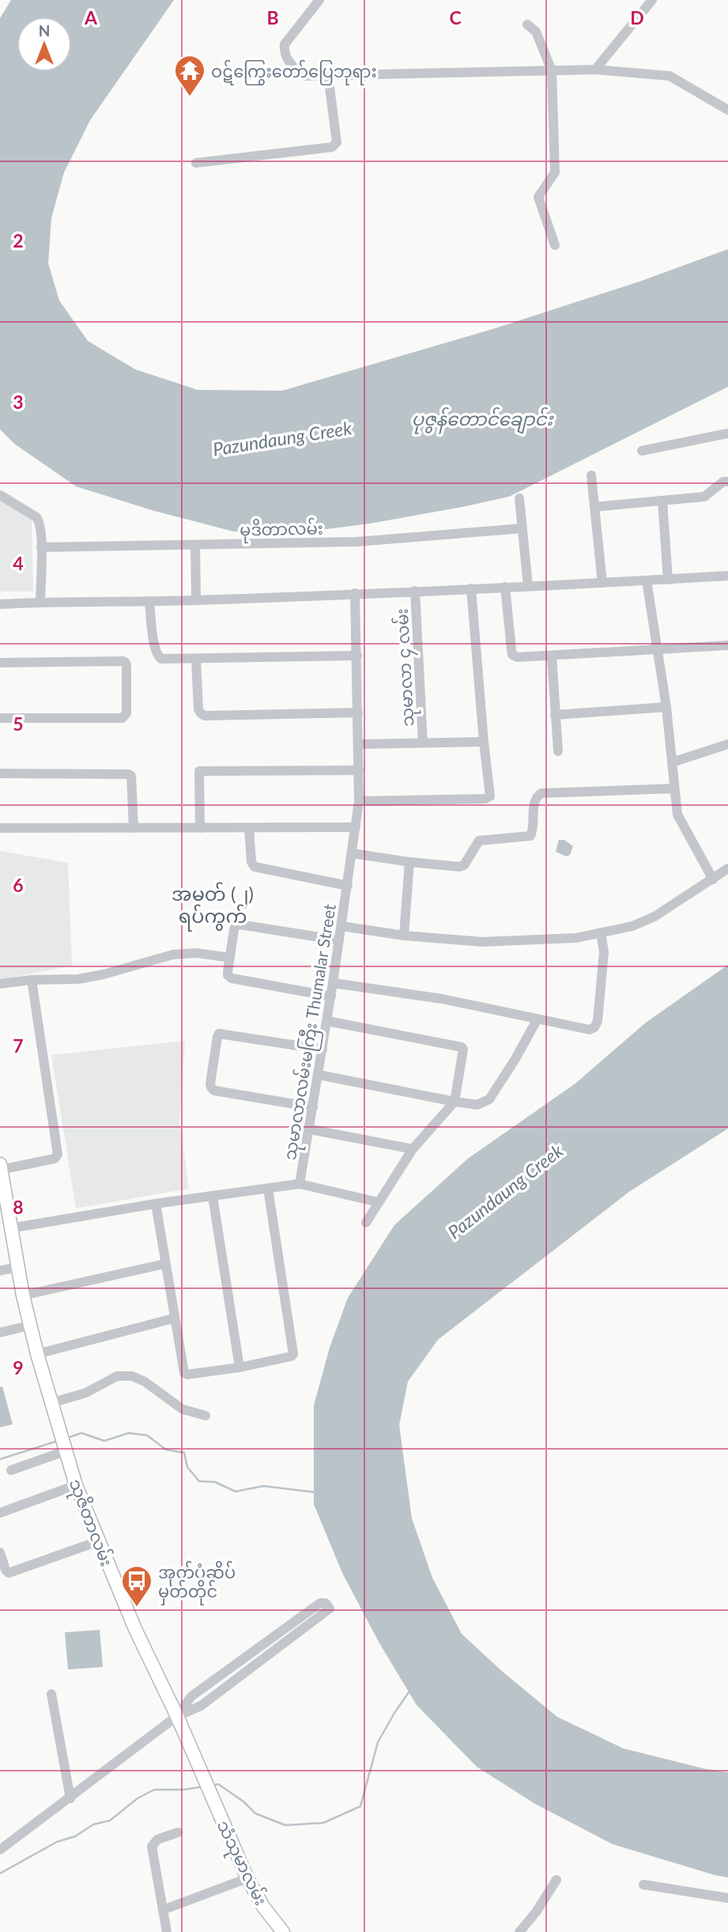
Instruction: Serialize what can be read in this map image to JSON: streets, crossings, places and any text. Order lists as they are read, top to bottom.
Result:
{
  "streets": {
    "main road": ["သုဇိတာလမ်း", "သံသုမာလမ်း"],
    "street": ["မုဒိတာလမ်း", "သုမာလာ ၄ လမ်း", "သုမာလာလမ်းမကြီး Thumalar Street"]
  },
  "crossings": [
    ["သုဇိတာလမ်း", "သံသုမာလမ်း"]
  ],
  "districts": ["အမှတ် (၂) ရပ်ကွက်"],
  "water": ["ပုဇွန်တောင်ချောင်း", "Pazundaung Creek"],
  "places": {
    "temple": ["ဝဋ်ကြွေးတော်ပြေဘုရား"],
    "bus stop": ["အုတ်ပုံဆိပ် မှတ်တိုင်"]
  },
  "north": "top",
  "grid": {
    "columns": [
      "A",
      "B",
      "C",
      "D"
    ],
    "rows": [
      "2",
      "3",
      "4",
      "5",
      "6",
      "7",
      "8",
      "9"
    ]
  }
}
